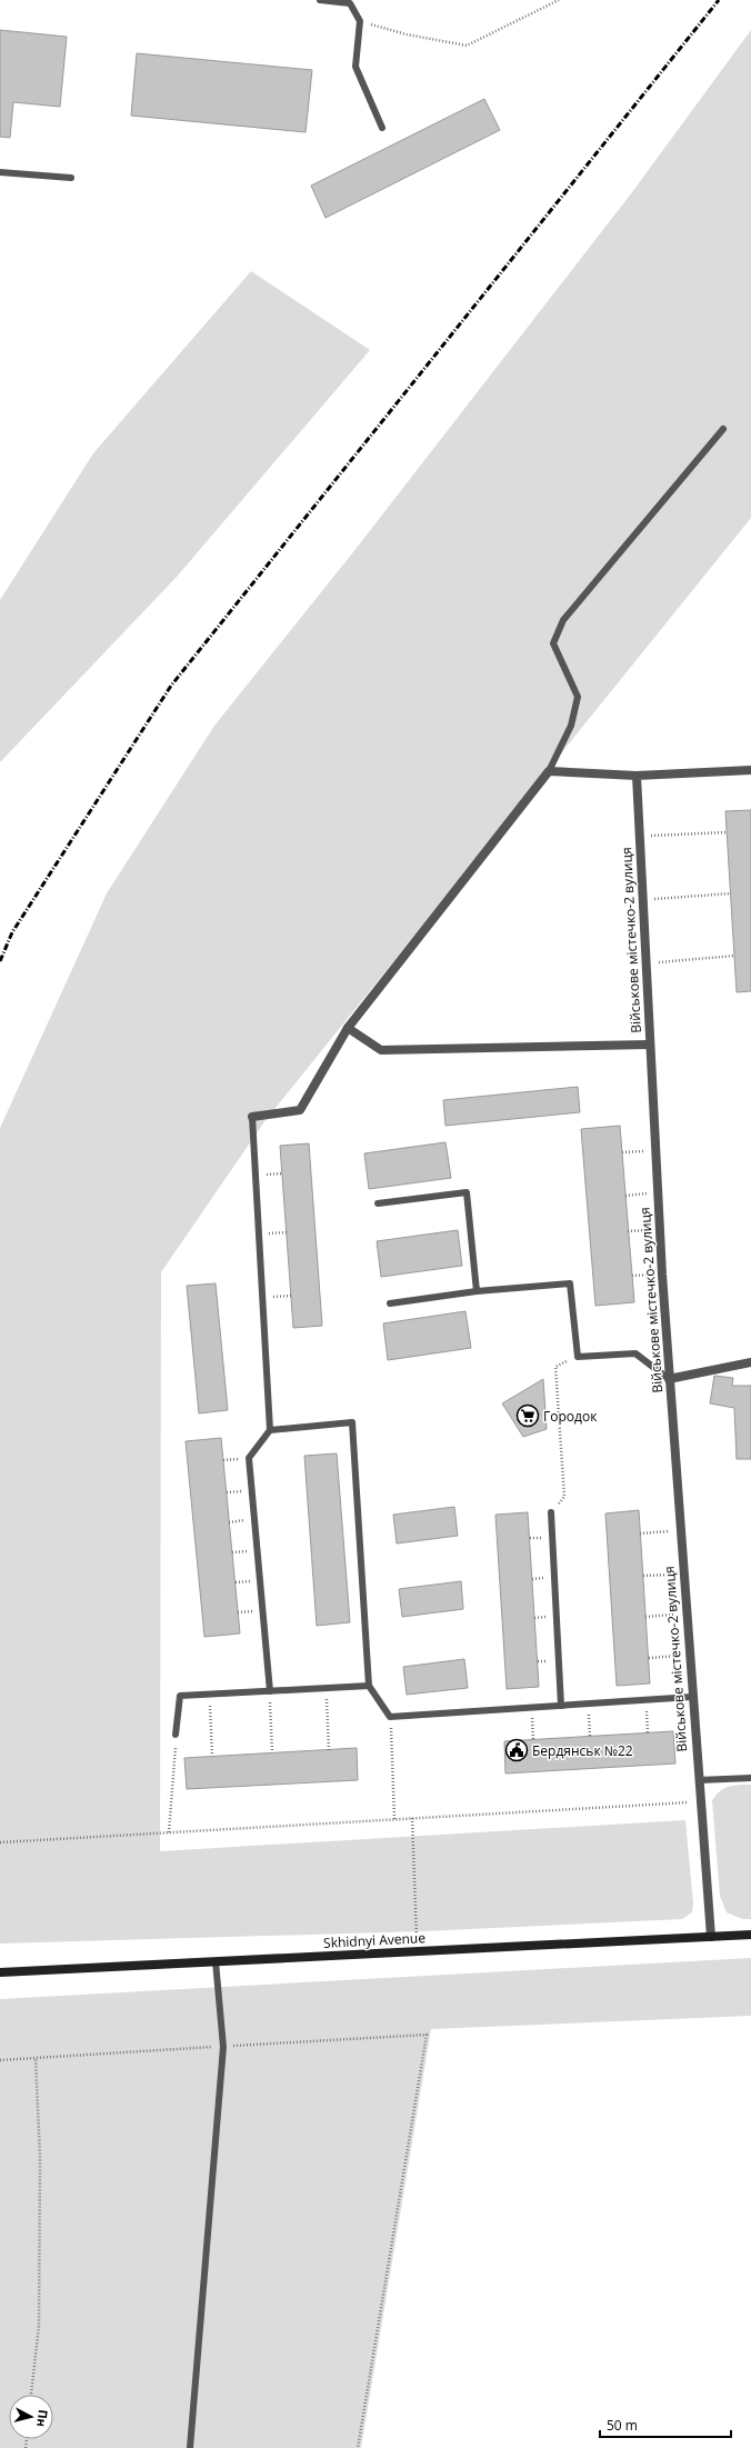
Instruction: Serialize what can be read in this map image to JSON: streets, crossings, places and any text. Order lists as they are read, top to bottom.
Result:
{
  "streets": {
    "main road": ["Skhidnyi Avenue"],
    "street": ["Військове містечко-2 вулиця"]
  },
  "crossings": [
    ["Військове містечко-2 вулиця", "Skhidnyi Avenue"]
  ],
  "places": {
    "supermarket": ["Городок"],
    "public building": ["Бердянськ №22"]
  },
  "scale_bar": "50 m",
  "north": "right"
}
